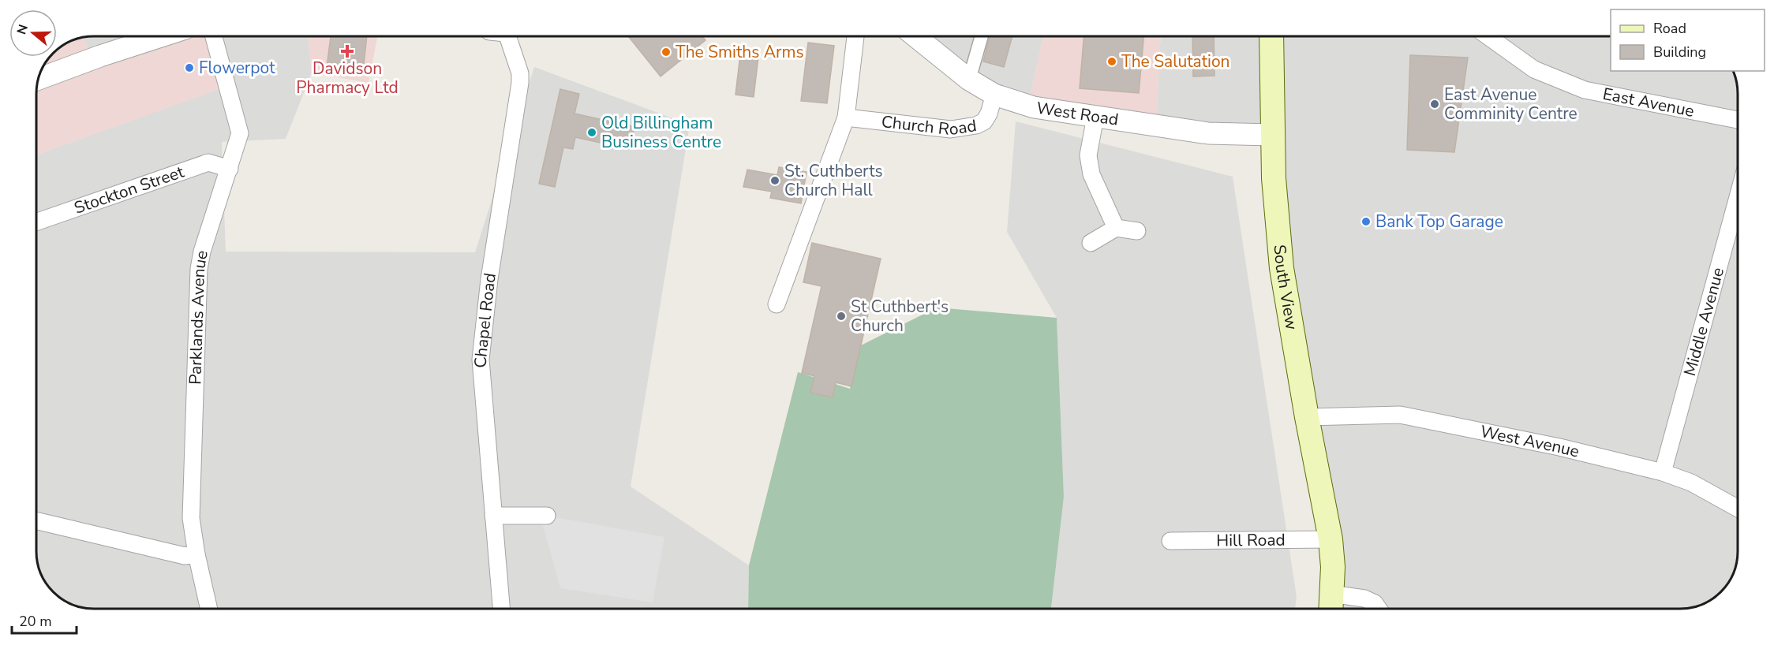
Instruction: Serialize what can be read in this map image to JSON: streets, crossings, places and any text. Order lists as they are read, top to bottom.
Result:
{
  "streets": {
    "main road": ["South View"],
    "street": [
      "East Avenue",
      "West Road",
      "Church Road",
      "Stockton Street",
      "Parklands Avenue",
      "Chapel Road",
      "Middle Avenue",
      "West Avenue",
      "Hill Road"
    ]
  },
  "crossings": [
    ["West Road", "Church Road"],
    ["West Road", "South View"],
    ["Stockton Street", "Parklands Avenue"],
    ["South View", "West Avenue"],
    ["South View", "Hill Road"],
    ["Middle Avenue", "West Avenue"]
  ],
  "places": {
    "health": ["Davidson Pharmacy Ltd"],
    "other": [
      "The Smiths Arms",
      "The Salutation",
      "Flowerpot",
      "East Avenue Comminity Centre",
      "Old Billingham Business Centre",
      "St. Cuthberts Church Hall",
      "Bank Top Garage",
      "St Cuthbert's Church"
    ]
  },
  "legend": ["Road", "Building"],
  "scale_bar": "20 m",
  "north": "left"
}
